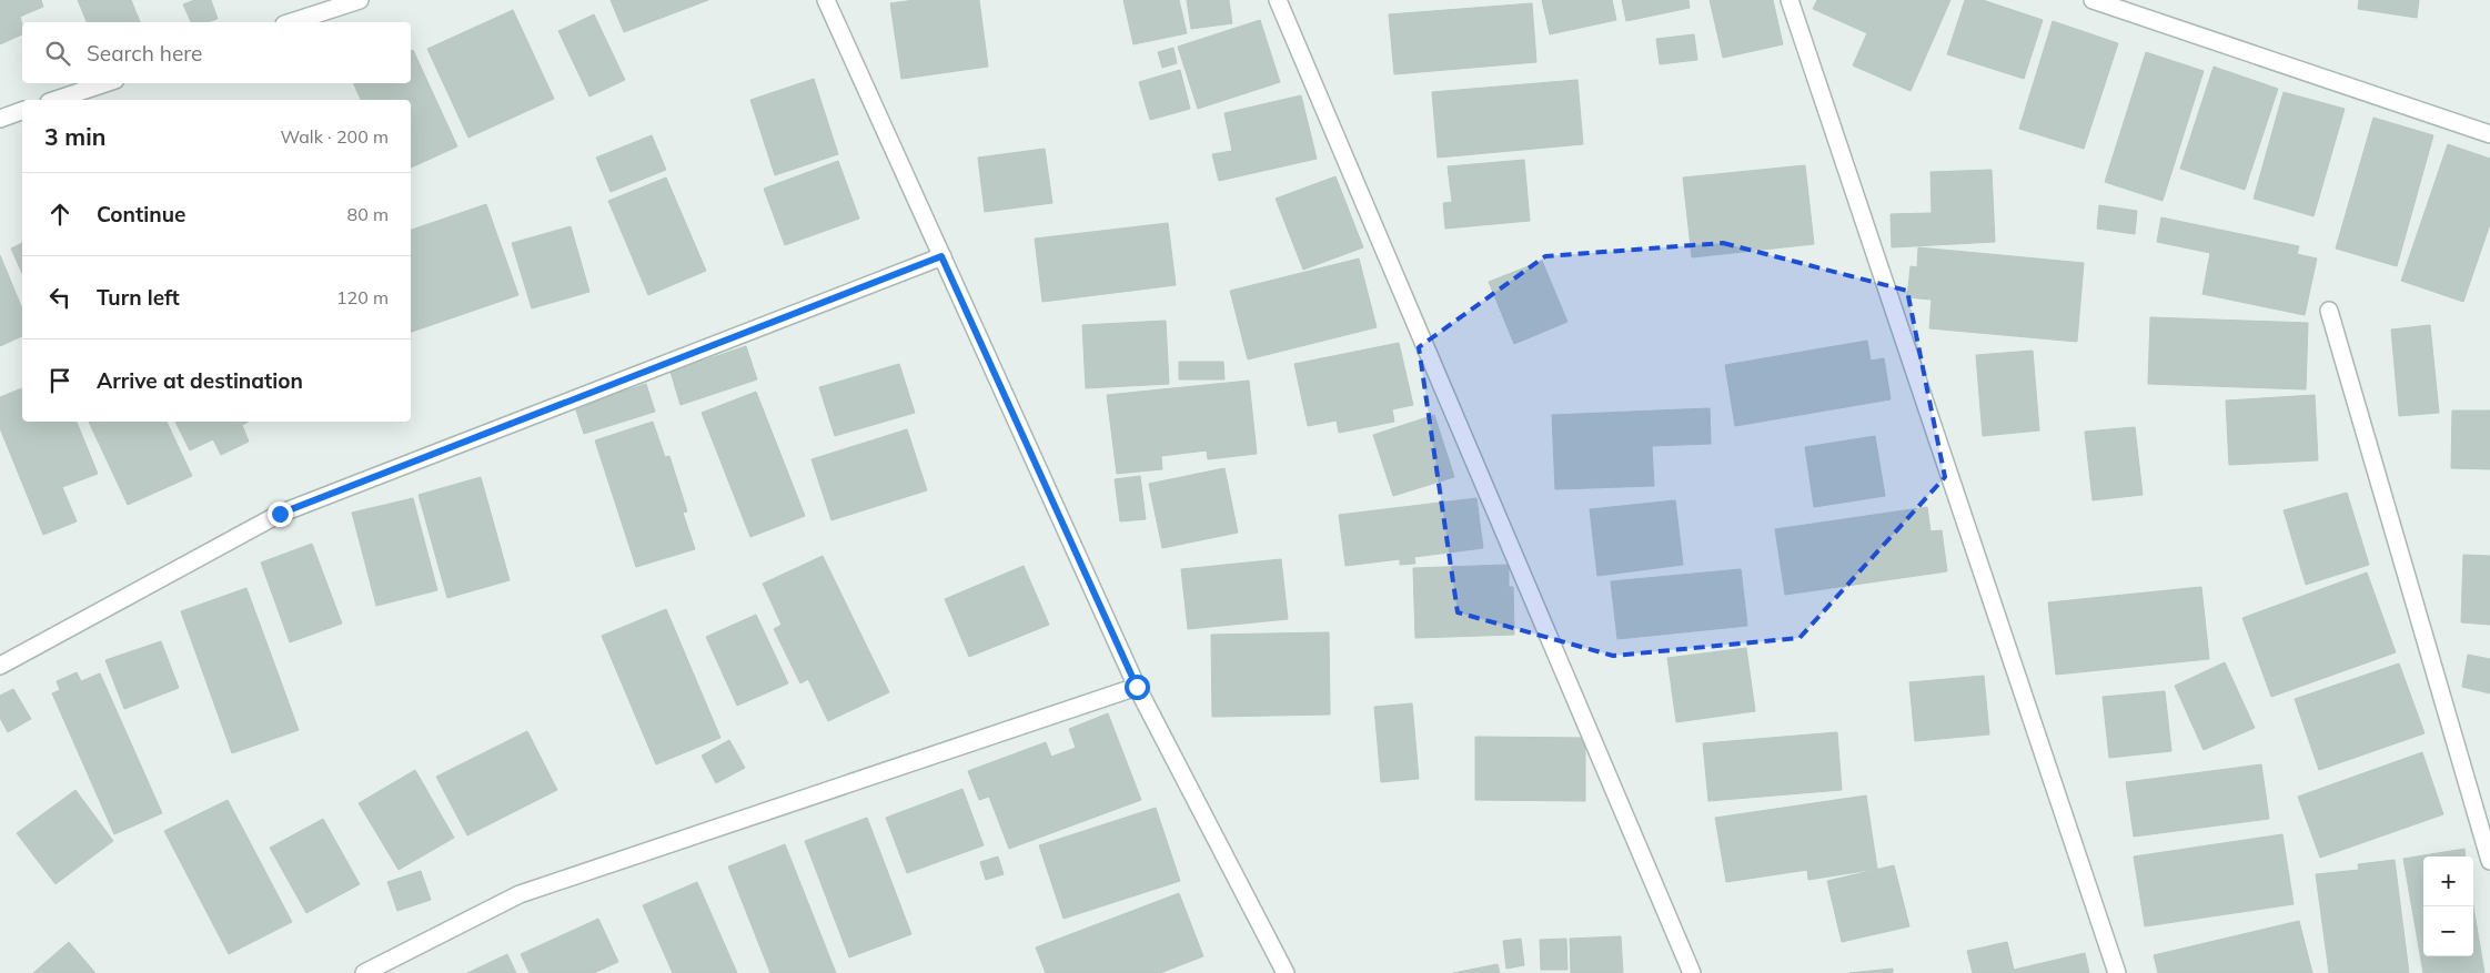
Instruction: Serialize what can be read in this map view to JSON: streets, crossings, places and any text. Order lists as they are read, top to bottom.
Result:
{
  "page": {
    "search": "Search here",
    "heading": ["3 min", "Walk · 200 m"],
    "list": [
      ["Continue", "80 m"],
      ["Turn left", "120 m"],
      "Arrive at destination"
    ],
    "map_buttons": ["+", "−"]
  }
}
